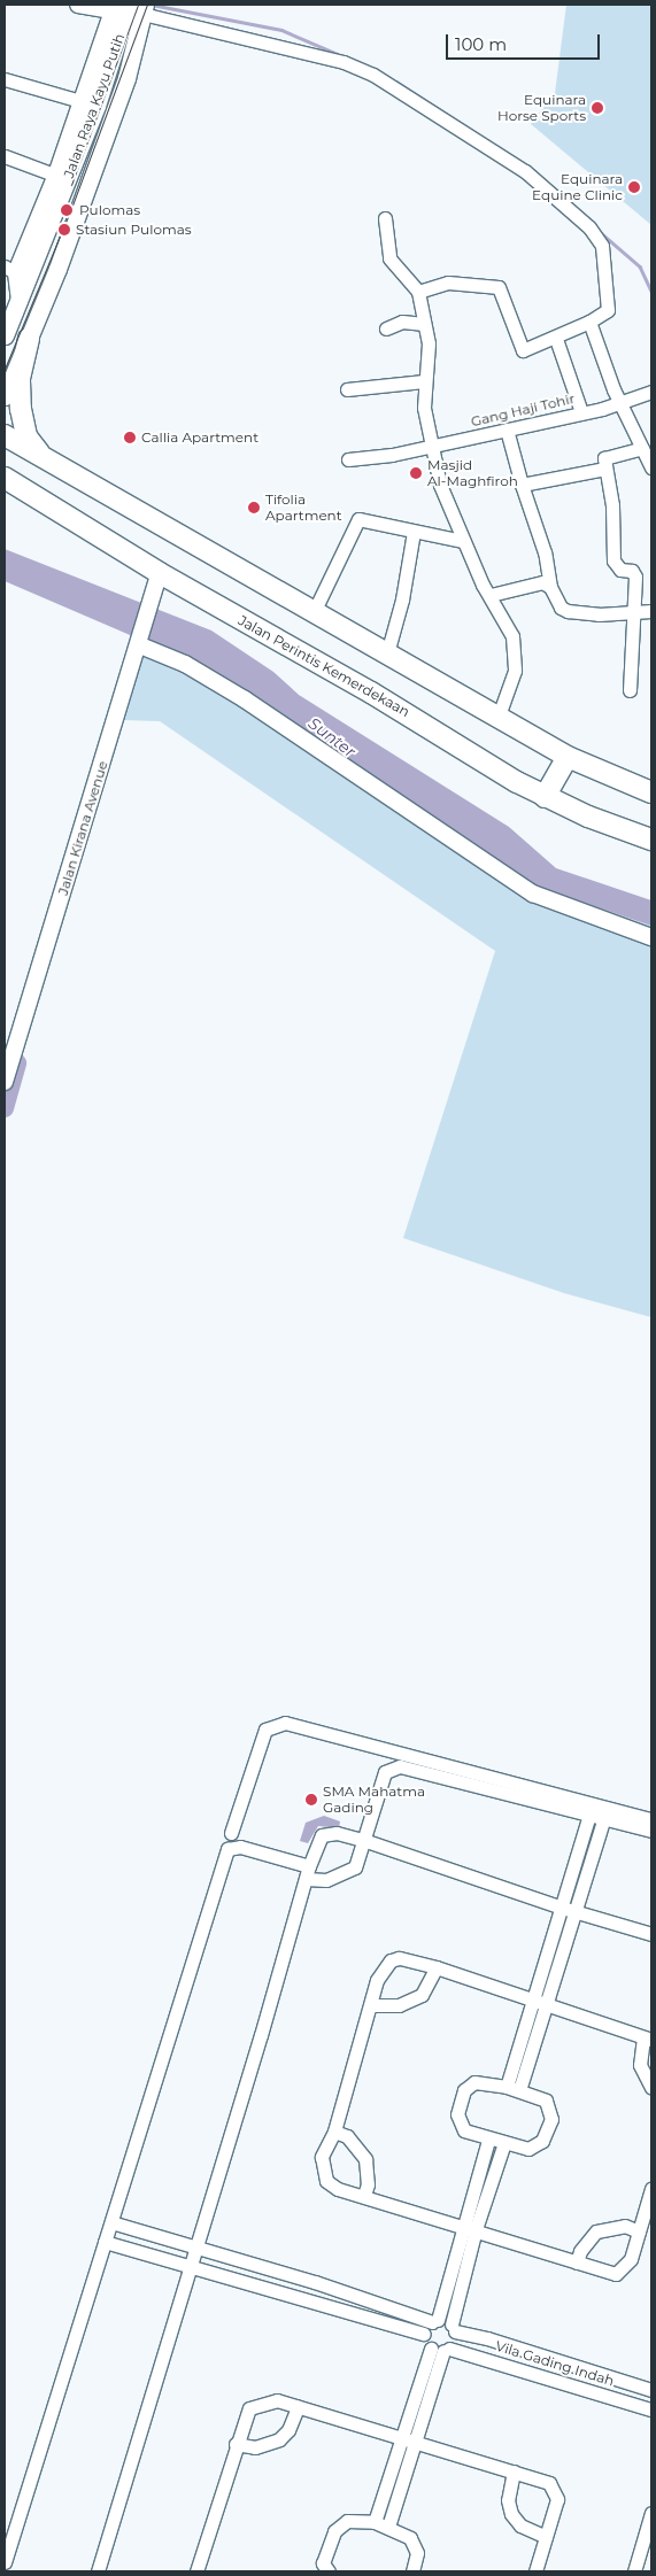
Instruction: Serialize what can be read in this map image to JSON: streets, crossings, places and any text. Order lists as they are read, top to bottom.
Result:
{
  "streets": {
    "highway": ["Jalan Perintis Kemerdekaan"],
    "main road": ["Jalan Raya Kayu Putih"],
    "street": ["Gang Haji Tohir", "Jalan Kirana Avenue", "Vila Gading Indah"]
  },
  "crossings": [
    ["Jalan Perintis Kemerdekaan", "Jalan Kirana Avenue"]
  ],
  "water": ["Sunter"],
  "places": [
    "Equinara Horse Sports",
    "Equinara Equine Clinic",
    "Pulomas",
    "Stasiun Pulomas",
    "Callia Apartment",
    "Masjid Al-Maghfiroh",
    "Tifolia Apartment",
    "SMA Mahatma Gading"
  ],
  "scale_bar": "100 m"
}
